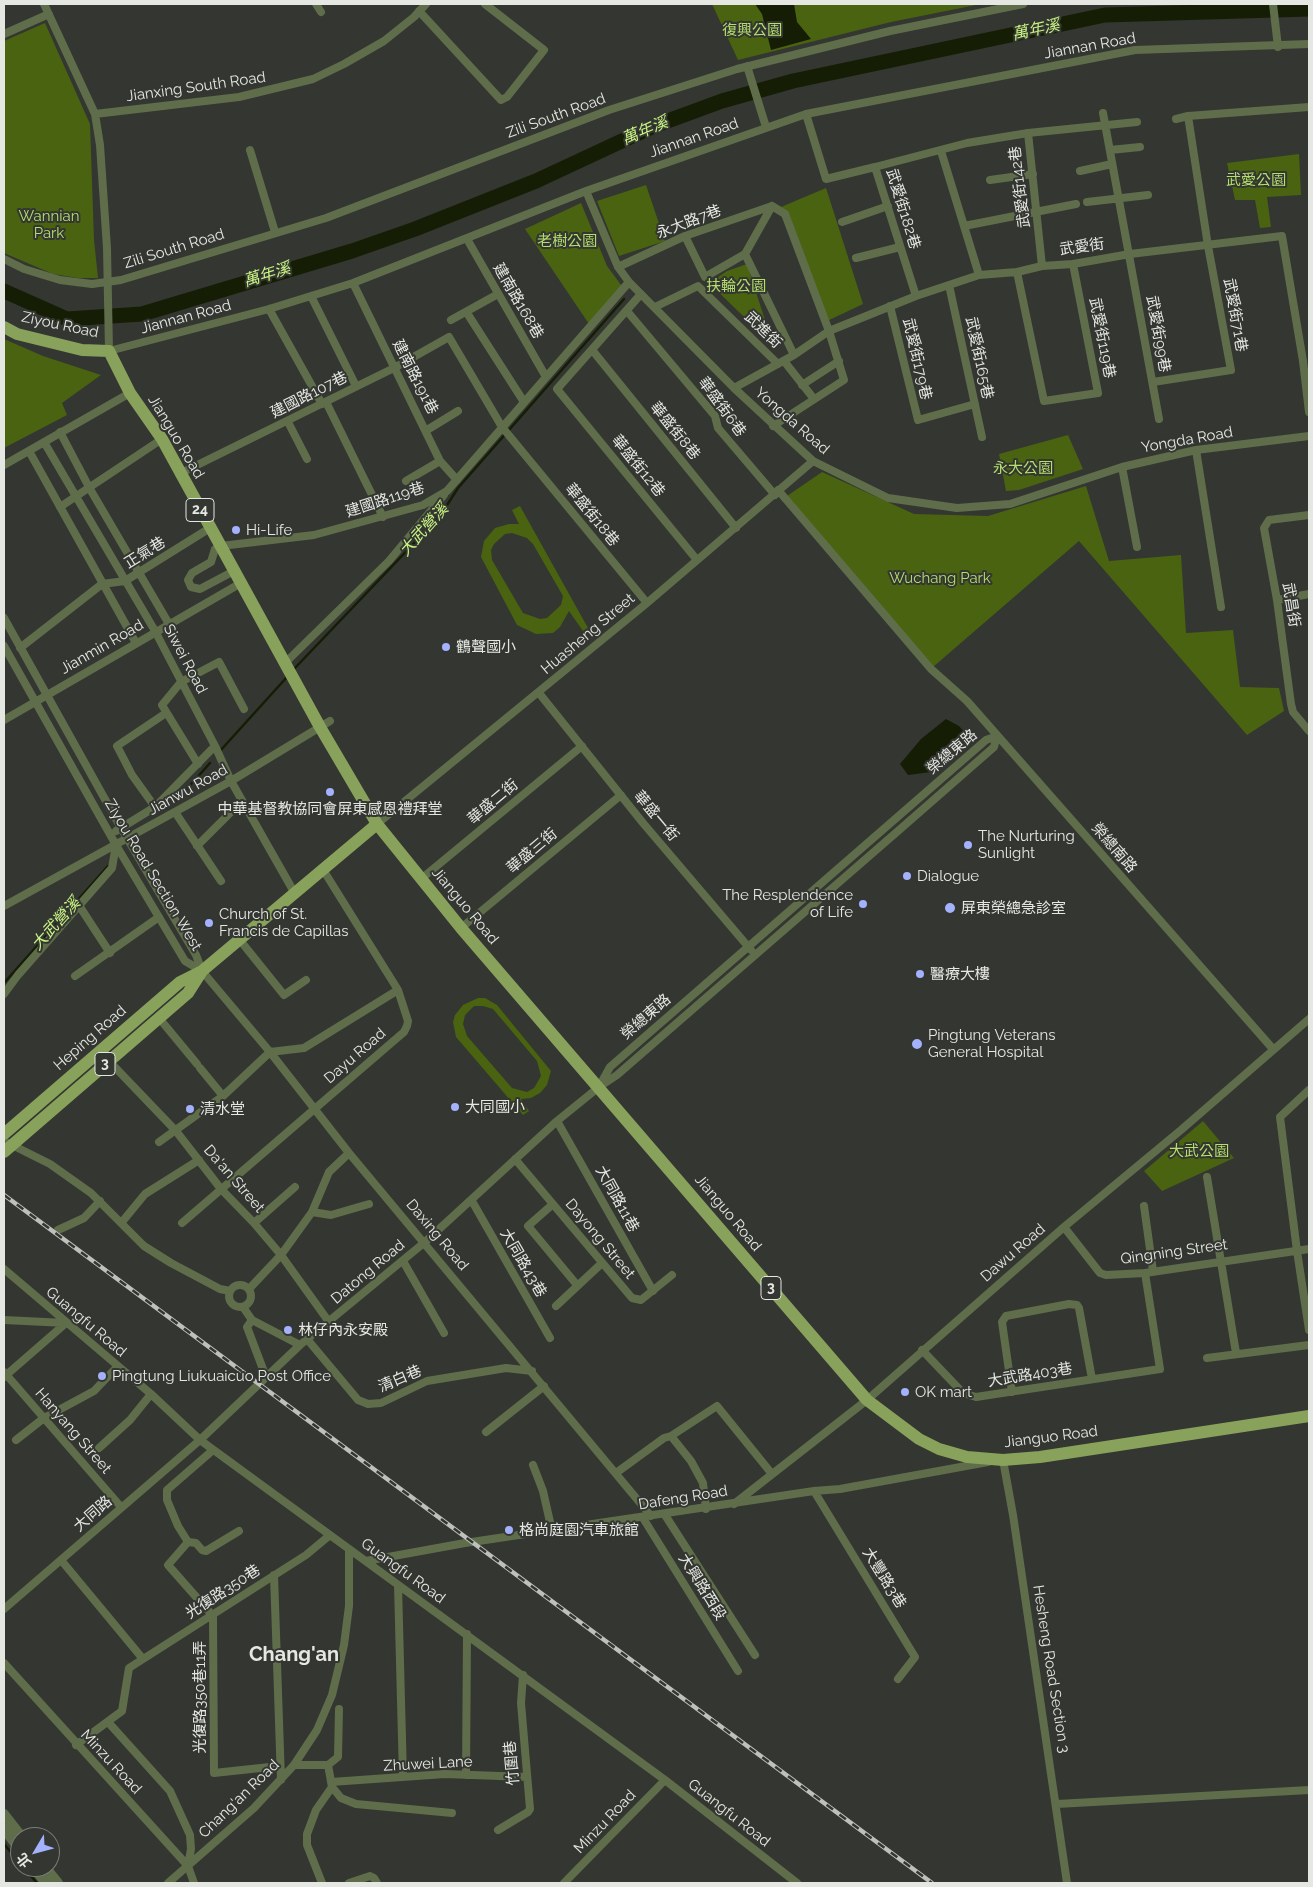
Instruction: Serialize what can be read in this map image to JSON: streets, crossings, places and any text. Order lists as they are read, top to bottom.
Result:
{
  "streets": {
    "main road": [
      "Ziyou Road",
      "Jianguo Road",
      "24",
      "Heping Road",
      "3"
    ],
    "street": [
      "Jiannan Road",
      "Jianxing South Road",
      "Zili South Road",
      "武愛街142巷",
      "武愛街182巷",
      "永大路7巷",
      "武愛街",
      "建南路168巷",
      "武愛街71巷",
      "武進街",
      "武愛街99巷",
      "武愛街119巷",
      "武愛街165巷",
      "武愛街179巷",
      "建南路191巷",
      "建國路107巷",
      "華盛街6巷",
      "Yongda Road",
      "華盛街8巷",
      "華盛街12巷",
      "建國路119巷",
      "華盛街18巷",
      "正氣巷",
      "武昌街",
      "Huasheng Street",
      "Jianmin Road",
      "Siwei Road",
      "榮總東路",
      "Jianwu Road",
      "華盛二街",
      "華盛一街",
      "榮總南路",
      "華盛三街",
      "Ziyou Road Section West",
      "Dayu Road",
      "Da'an Street",
      "大同路11巷",
      "Daxing Road",
      "Dayong Street",
      "Qingning Street",
      "Dawu Road",
      "大同路43巷",
      "Datong Road",
      "Guangfu Road",
      "大武路403巷",
      "清白巷",
      "Hanyang Street",
      "Dafeng Road",
      "大同路",
      "大豐路3巷",
      "大興路西段",
      "光復路350巷",
      "Hesheng Road Section 3",
      "光復路350巷11弄",
      "Minzu Road",
      "竹圍巷",
      "Zhuwei Lane",
      "Chang'an Road"
    ]
  },
  "crossings": [
    ["Jiannan Road", "建南路168巷"],
    ["Jiannan Road", "Ziyou Road"],
    ["Jiannan Road", "建南路191巷"],
    ["Jiannan Road", "Yongda Road"],
    ["Jiannan Road", "Jianguo Road"],
    ["武愛街142巷", "武愛街182巷"],
    ["武愛街142巷", "武愛街"],
    ["武愛街182巷", "武愛街"],
    ["永大路7巷", "Yongda Road"],
    ["武愛街", "武愛街71巷"],
    ["武愛街", "武進街"],
    ["武愛街", "武愛街99巷"],
    ["武愛街", "武愛街119巷"],
    ["武愛街", "武愛街165巷"],
    ["武愛街", "武愛街179巷"],
    ["武愛街", "Yongda Road"],
    ["建南路168巷", "華盛街12巷"],
    ["建南路168巷", "建國路119巷"],
    ["武愛街71巷", "武愛街99巷"],
    ["Ziyou Road", "Jianguo Road"],
    ["武愛街165巷", "武愛街179巷"],
    ["建南路191巷", "建國路107巷"],
    ["建南路191巷", "建國路119巷"],
    ["建國路107巷", "Jianguo Road"],
    ["建國路107巷", "華盛街18巷"],
    ["華盛街6巷", "Huasheng Street"],
    ["華盛街6巷", "榮總南路"],
    ["Yongda Road", "建國路119巷"],
    ["Yongda Road", "Huasheng Street"],
    ["華盛街8巷", "Huasheng Street"],
    ["Jianguo Road", "建國路119巷"],
    ["Jianguo Road", "正氣巷"],
    ["Jianguo Road", "Huasheng Street"],
    ["Jianguo Road", "Jianmin Road"],
    ["Jianguo Road", "榮總東路"],
    ["Jianguo Road", "Jianwu Road"],
    ["Jianguo Road", "華盛二街"],
    ["Jianguo Road", "華盛三街"],
    ["Jianguo Road", "Heping Road"],
    ["Jianguo Road", "Dawu Road"],
    ["Jianguo Road", "Datong Road"],
    ["Jianguo Road", "Dafeng Road"],
    ["Jianguo Road", "Hesheng Road Section 3"],
    ["華盛街12巷", "建國路119巷"],
    ["華盛街12巷", "Huasheng Street"],
    ["建國路119巷", "華盛街18巷"],
    ["華盛街18巷", "Huasheng Street"],
    ["正氣巷", "Siwei Road"],
    ["Huasheng Street", "華盛一街"],
    ["Huasheng Street", "Heping Road"],
    ["Jianmin Road", "Siwei Road"],
    ["Jianmin Road", "Ziyou Road Section West"],
    ["Siwei Road", "Jianwu Road"],
    ["Siwei Road", "Heping Road"],
    ["榮總東路", "華盛一街"],
    ["榮總東路", "榮總南路"],
    ["榮總東路", "Datong Road"],
    ["Jianwu Road", "Ziyou Road Section West"],
    ["華盛二街", "華盛一街"],
    ["華盛一街", "華盛三街"],
    ["榮總南路", "Dawu Road"],
    ["Ziyou Road Section West", "Heping Road"],
    ["Ziyou Road Section West", "Daxing Road"],
    ["Heping Road", "Dayu Road"],
    ["Heping Road", "Da'an Street"],
    ["Heping Road", "Daxing Road"],
    ["Dayu Road", "Da'an Street"],
    ["Dayu Road", "Daxing Road"],
    ["Da'an Street", "Datong Road"],
    ["大同路11巷", "Dayong Street"],
    ["大同路11巷", "Datong Road"],
    ["Daxing Road", "Datong Road"],
    ["Daxing Road", "清白巷"],
    ["Daxing Road", "Dafeng Road"],
    ["Dayong Street", "Datong Road"],
    ["Qingning Street", "Dawu Road"],
    ["Qingning Street", "大武路403巷"],
    ["Dawu Road", "大武路403巷"],
    ["Dawu Road", "Dafeng Road"],
    ["大同路43巷", "Datong Road"],
    ["Datong Road", "Guangfu Road"],
    ["Datong Road", "清白巷"],
    ["Datong Road", "大同路"],
    ["Guangfu Road", "Dafeng Road"],
    ["Guangfu Road", "大同路"],
    ["Guangfu Road", "光復路350巷"],
    ["Guangfu Road", "Minzu Road"],
    ["Guangfu Road", "竹圍巷"],
    ["Guangfu Road", "Chang'an Road"],
    ["Hanyang Street", "大同路"],
    ["Dafeng Road", "大豐路3巷"],
    ["Dafeng Road", "大興路西段"],
    ["Dafeng Road", "Hesheng Road Section 3"],
    ["光復路350巷", "光復路350巷11弄"],
    ["Minzu Road", "Chang'an Road"],
    ["竹圍巷", "Zhuwei Lane"]
  ],
  "districts": ["Chang'an"],
  "water": ["萬年溪", "大武營溪"],
  "parks": [
    "復興公園",
    "武愛公園",
    "Wannian Park",
    "老樹公園",
    "扶輪公園",
    "永大公園",
    "Wuchang Park",
    "大武公園"
  ],
  "places": [
    "Hi-Life",
    "鶴聲國小",
    "中華基督教協同會屏東感恩禮拜堂",
    "The Nurturing Sunlight",
    "Dialogue",
    "The Resplendence of Life",
    "屏東榮總急診室",
    "Church of St. Francis de Capillas",
    "醫療大樓",
    "Pingtung Veterans General Hospital",
    "大同國小",
    "清水堂",
    "林仔內永安殿",
    "Pingtung Liukuaicuo Post Office",
    "OK mart",
    "格尚庭園汽車旅館"
  ],
  "north": "bottom left"
}
